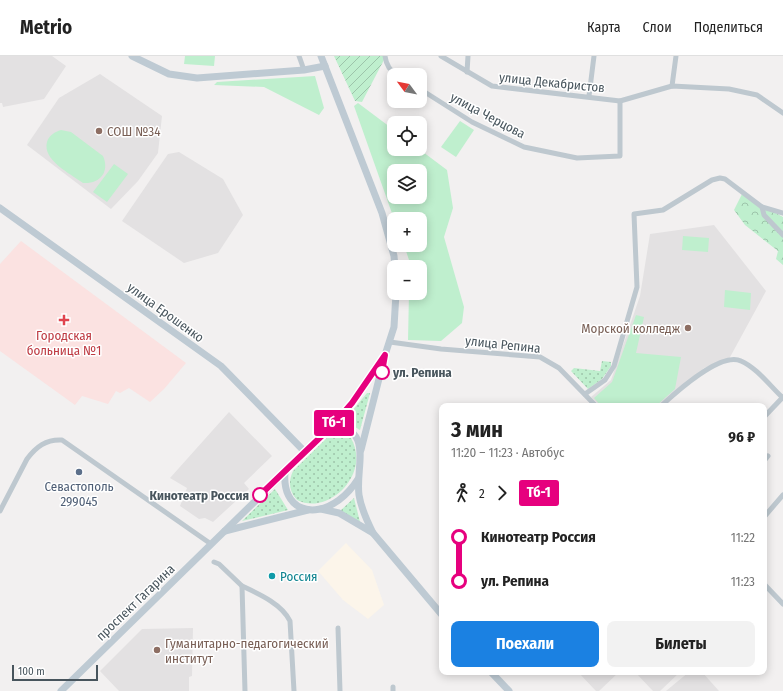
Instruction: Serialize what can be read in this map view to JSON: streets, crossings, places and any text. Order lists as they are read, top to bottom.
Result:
{
  "streets": {
    "main road": ["улица Ерошенко", "проспект Гагарина"],
    "street": ["улица Декабристов", "улица Черцова", "улица Репина"]
  },
  "crossings": [
    ["улица Декабристов", "улица Черцова"],
    ["улица Ерошенко", "проспект Гагарина"]
  ],
  "places": {
    "other": [
      "СОШ №34",
      "Морской колледж",
      "ул. Репина",
      "Севастополь 299045",
      "Кинотеатр Россия",
      "Россия",
      "Гуманитарно-педагогический институт"
    ],
    "health": ["Городская больница №1"]
  },
  "lines": ["bus line Тб-1"],
  "scale_bar": "100 m",
  "north": "top left",
  "page": {
    "header": "Metrio",
    "nav": ["Карта", "Слои", "Поделиться"],
    "on_map": "Тб-1",
    "map_buttons": ["+", "−"],
    "heading": ["3 мин", "11:20 – 11:23 · Автобус", "96 ₽"],
    "legs": ["2", "Тб-1"],
    "list": [
      {
        "name": "Кинотеатр Россия",
        "value": "11:22"
      },
      {
        "name": "ул. Репина",
        "value": "11:23"
      }
    ],
    "buttons": ["Поехали", "Билеты"],
    "scale": "100 m"
  }
}
